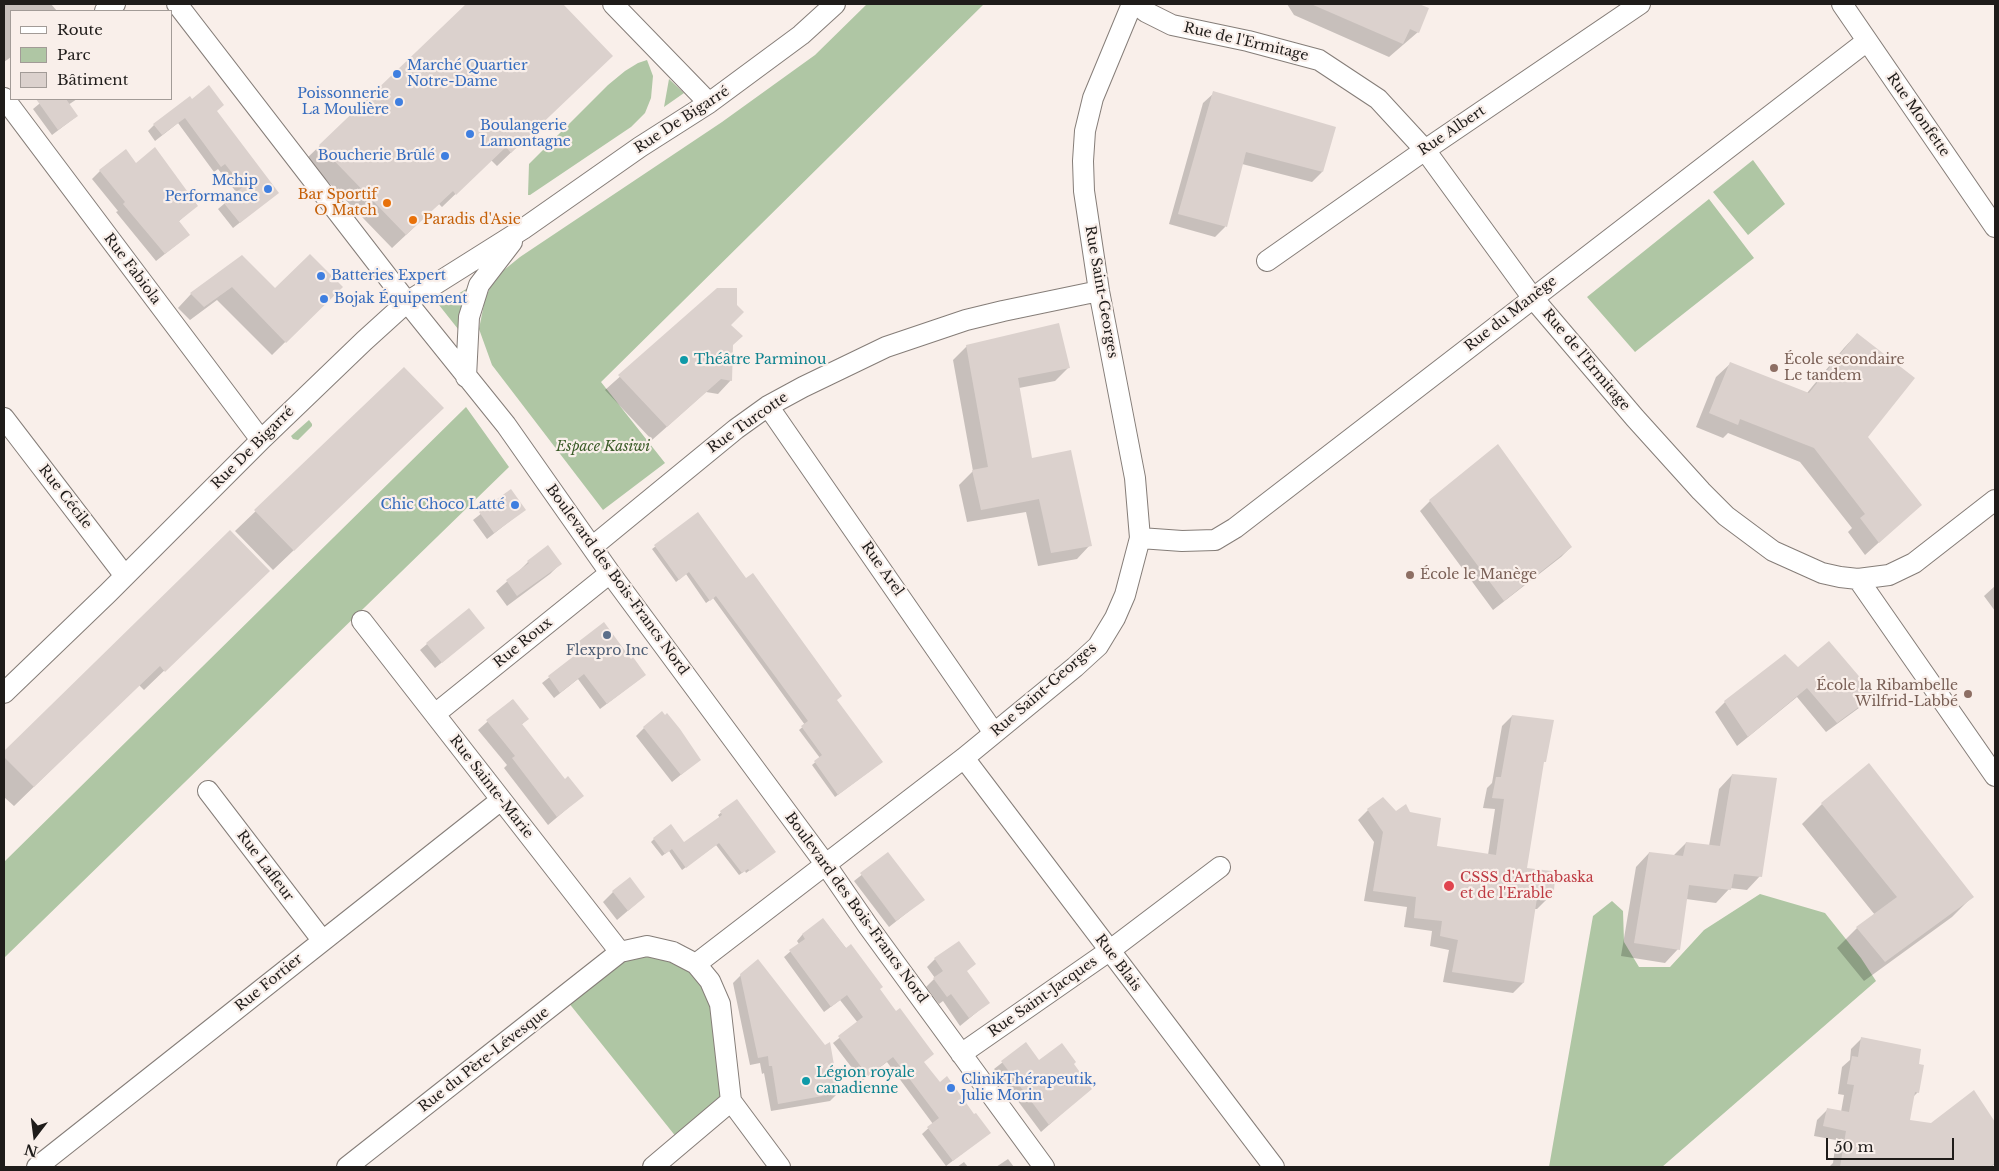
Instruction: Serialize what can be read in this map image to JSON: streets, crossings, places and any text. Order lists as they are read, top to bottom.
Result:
{
  "streets": {
    "street": [
      "Rue de l'Ermitage",
      "Rue Monfette",
      "Rue De Bigarré",
      "Rue Albert",
      "Rue Fabiola",
      "Rue Saint-Georges",
      "Rue du Manège",
      "Rue Turcotte",
      "Rue Cécile",
      "Rue Arel",
      "Boulevard des Bois-Francs Nord",
      "Rue Roux",
      "Rue Sainte-Marie",
      "Rue Lafleur",
      "Rue Blais",
      "Rue Fortier",
      "Rue Saint-Jacques",
      "Rue du Père-Lévesque"
    ]
  },
  "crossings": [
    ["Rue de l'Ermitage", "Rue Albert"],
    ["Rue de l'Ermitage", "Rue Saint-Georges"],
    ["Rue de l'Ermitage", "Rue du Manège"],
    ["Rue Monfette", "Rue du Manège"],
    ["Rue De Bigarré", "Rue Fabiola"],
    ["Rue De Bigarré", "Rue Cécile"],
    ["Rue De Bigarré", "Boulevard des Bois-Francs Nord"],
    ["Rue Saint-Georges", "Rue du Manège"],
    ["Rue Saint-Georges", "Rue Turcotte"],
    ["Rue Saint-Georges", "Rue Arel"],
    ["Rue Saint-Georges", "Boulevard des Bois-Francs Nord"],
    ["Rue Saint-Georges", "Rue Blais"],
    ["Rue Turcotte", "Rue Arel"],
    ["Rue Turcotte", "Boulevard des Bois-Francs Nord"],
    ["Boulevard des Bois-Francs Nord", "Rue Roux"],
    ["Boulevard des Bois-Francs Nord", "Rue Saint-Jacques"],
    ["Rue Roux", "Rue Sainte-Marie"],
    ["Rue Sainte-Marie", "Rue Fortier"],
    ["Rue Sainte-Marie", "Rue du Père-Lévesque"],
    ["Rue Lafleur", "Rue Fortier"],
    ["Rue Blais", "Rue Saint-Jacques"]
  ],
  "parks": ["Espace Kasiwi"],
  "places": [
    "Marché Quartier Notre-Dame",
    "Poissonnerie La Moulière",
    "Boulangerie Lamontagne",
    "Boucherie Brûlé",
    "Mchip Performance",
    "Bar Sportif O Match",
    "Paradis d'Asie",
    "Batteries Expert",
    "Bojak Équipement",
    "Théâtre Parminou",
    "École secondaire Le tandem",
    "Chic Choco Latté",
    "École le Manège",
    "Flexpro Inc",
    "École la Ribambelle Wilfrid-Labbé",
    "CSSS d'Arthabaska et de l'Erable",
    "Légion royale canadienne",
    "ClinikThérapeutik, Julie Morin"
  ],
  "legend": ["Route", "Parc", "Bâtiment"],
  "scale_bar": "50 m",
  "north": "bottom"
}
